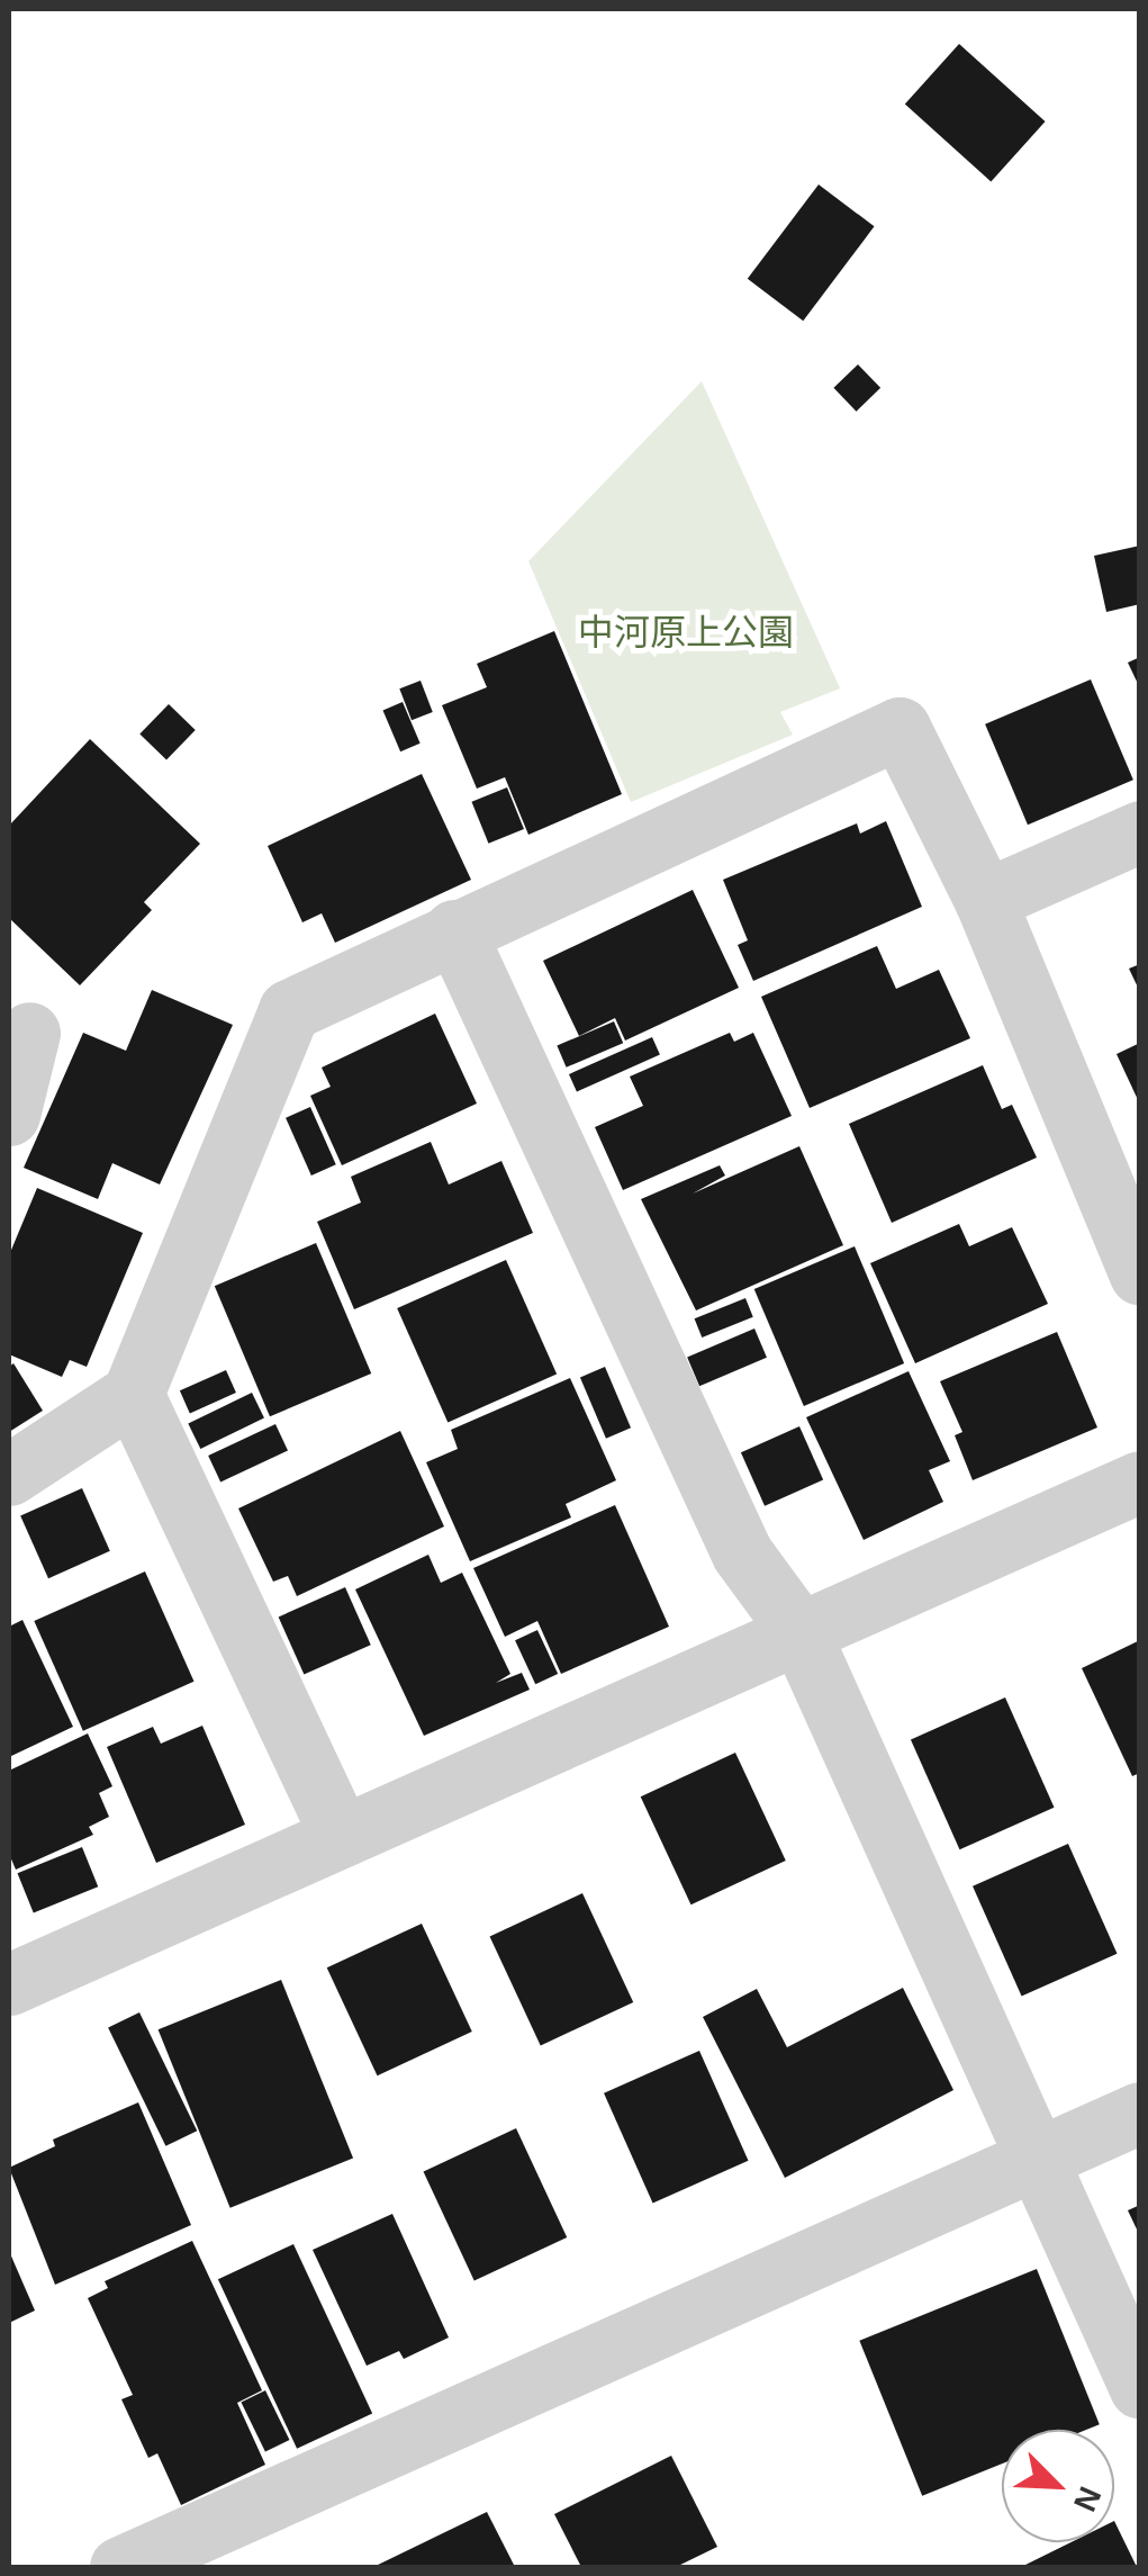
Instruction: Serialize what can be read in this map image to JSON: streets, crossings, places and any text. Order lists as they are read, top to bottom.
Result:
{
  "parks": ["中河原上公園"],
  "north": "bottom right"
}
